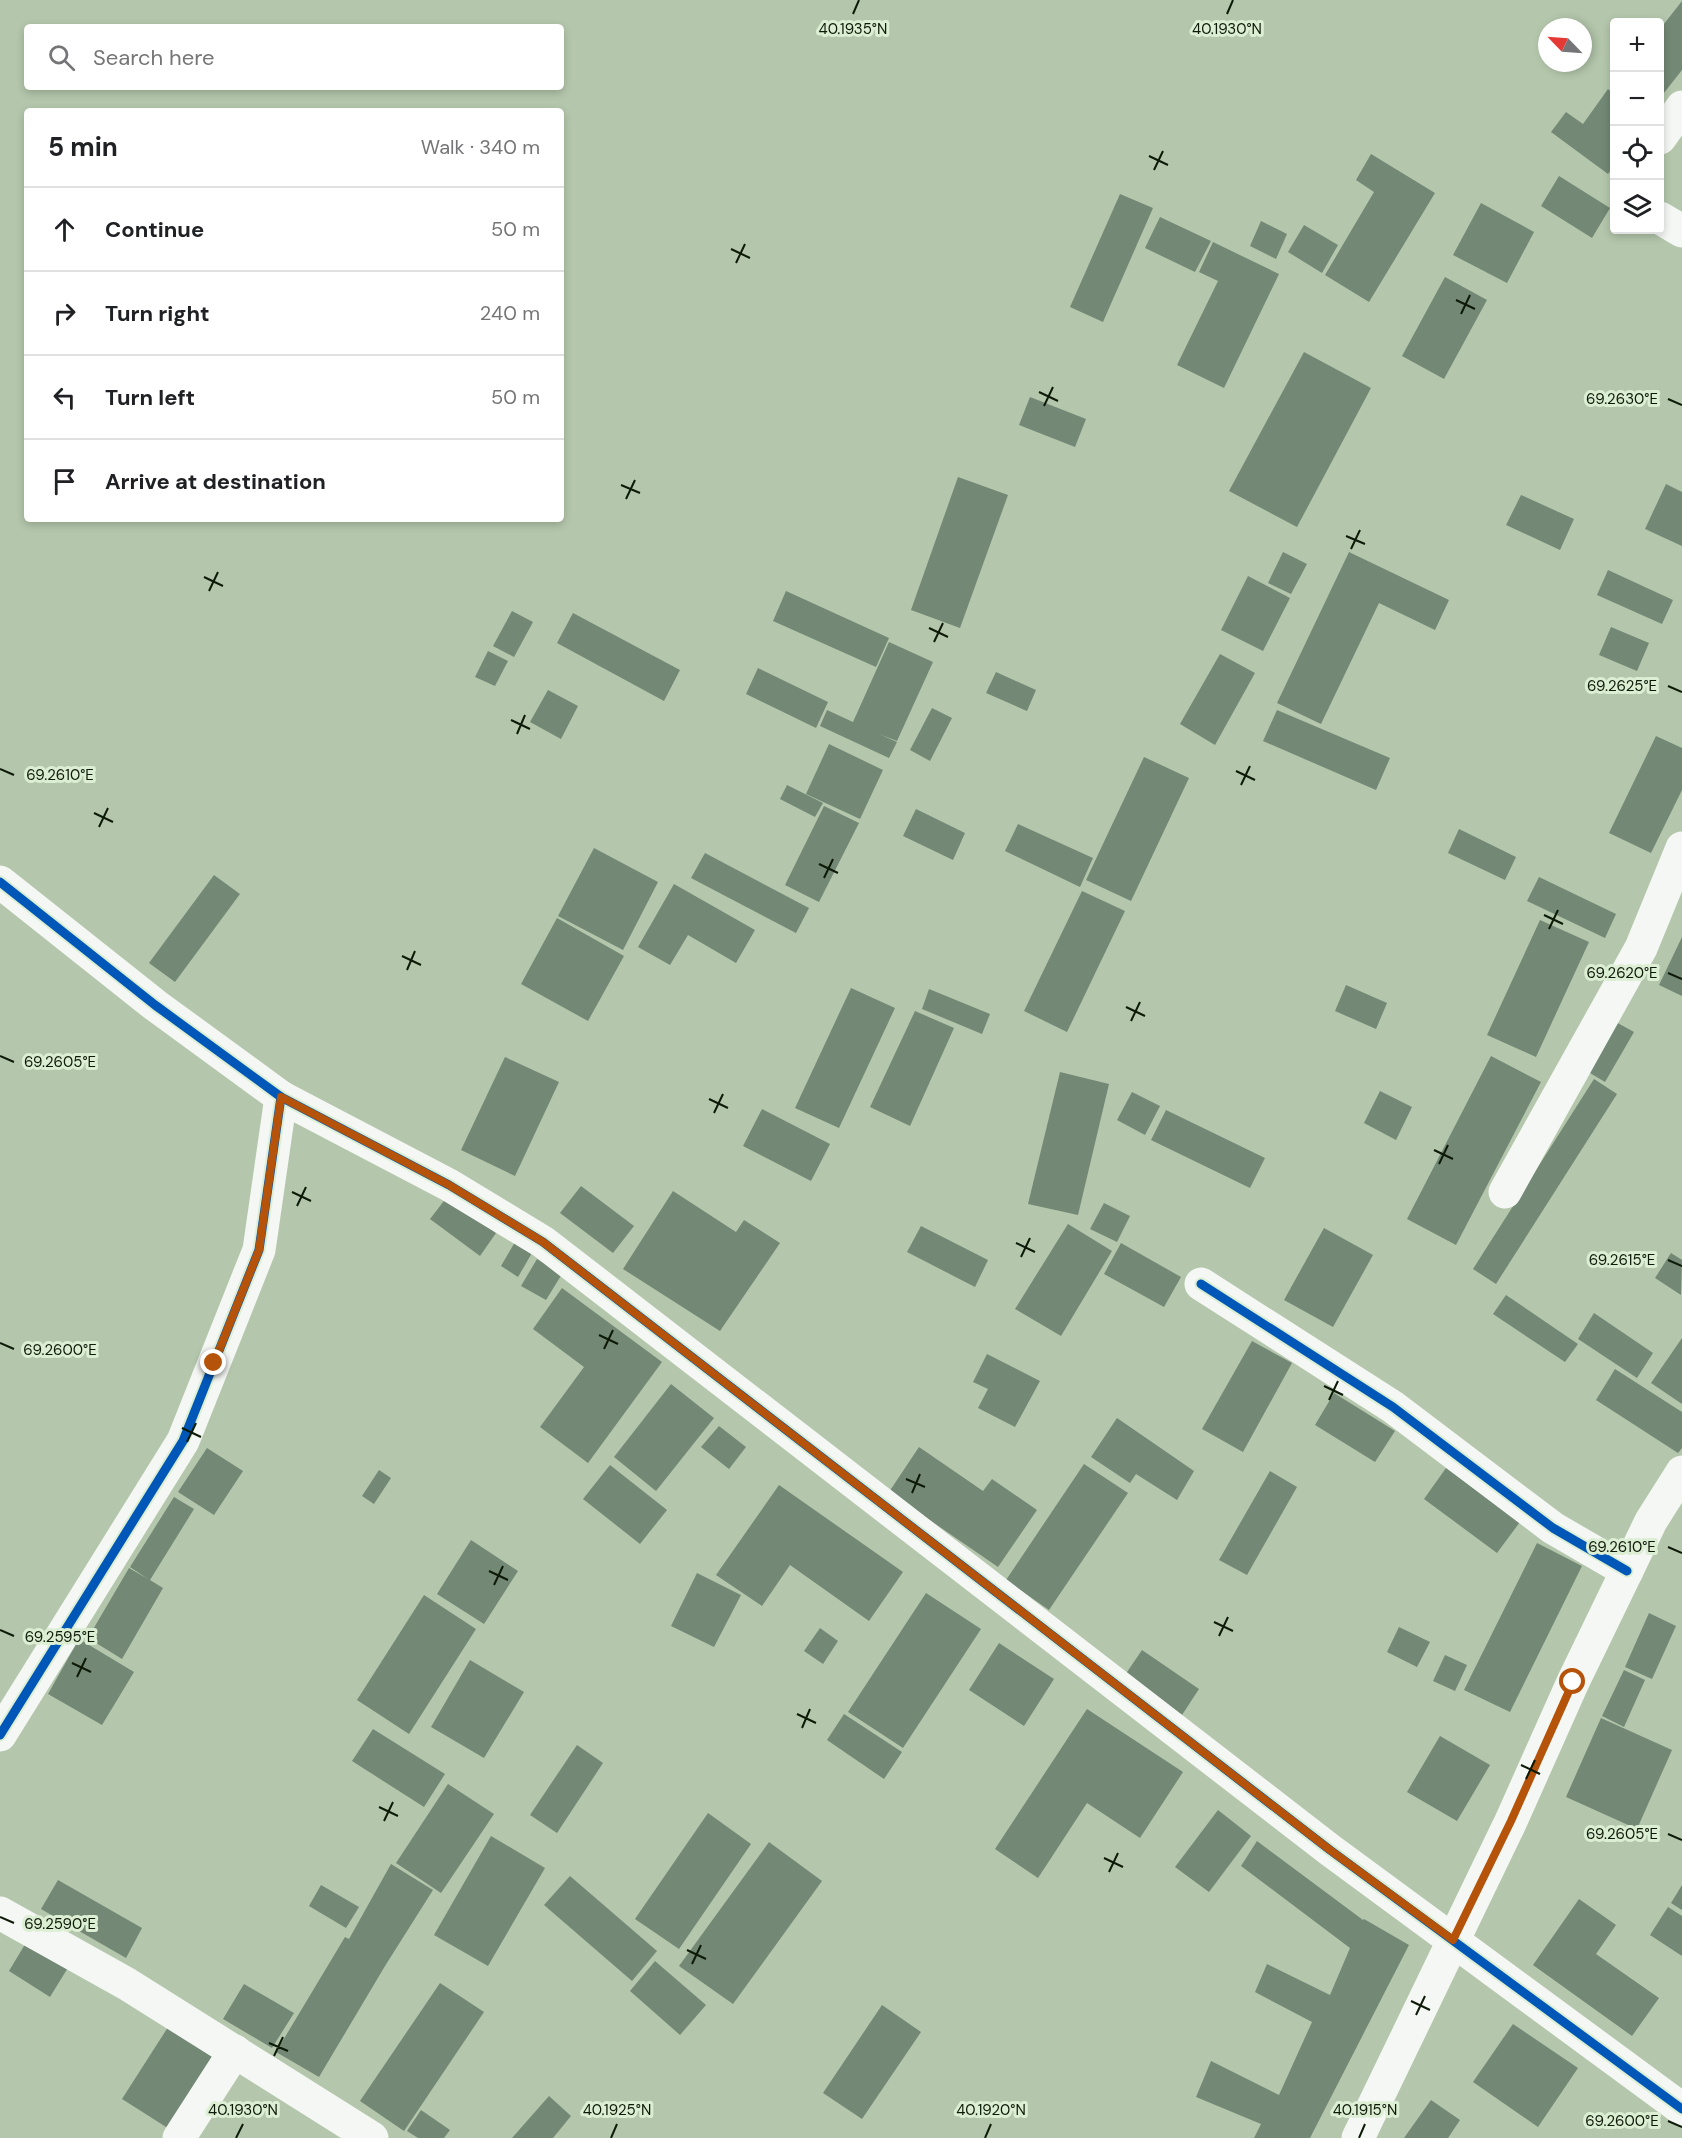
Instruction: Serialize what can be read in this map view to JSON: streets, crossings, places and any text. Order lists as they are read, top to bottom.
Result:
{
  "north": "top left",
  "page": {
    "map_buttons": ["+", "−"],
    "search": "Search here",
    "heading": ["5 min", "Walk · 340 m"],
    "list": [
      ["Continue", "50 m"],
      ["Turn right", "240 m"],
      ["Turn left", "50 m"],
      "Arrive at destination"
    ]
  },
  "coordinates": [
    "40.1935°N",
    "40.1930°N",
    "69.2630°E",
    "69.2625°E",
    "69.2610°E",
    "69.2620°E",
    "69.2605°E",
    "69.2615°E",
    "69.2600°E",
    "69.2595°E",
    "69.2590°E",
    "40.1925°N",
    "40.1920°N",
    "40.1915°N"
  ]
}
